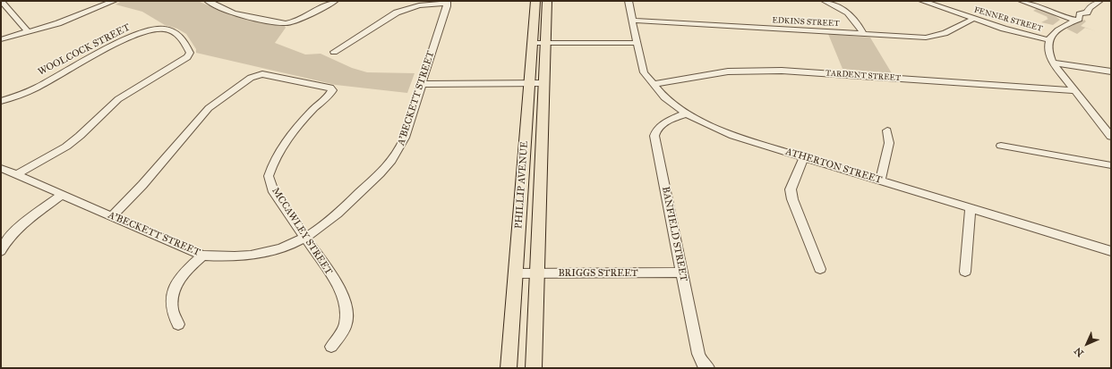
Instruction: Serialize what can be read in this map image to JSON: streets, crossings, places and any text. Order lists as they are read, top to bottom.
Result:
{
  "streets": {
    "main road": ["PHILLIP AVENUE"],
    "street": [
      "FENNER STREET",
      "EDKINS STREET",
      "WOOLCOCK STREET",
      "TARDENT STREET",
      "A'BECKETT STREET",
      "ATHERTON STREET",
      "MCCAWLEY STREET",
      "BANFIELD STREET",
      "BRIGGS STREET"
    ]
  },
  "crossings": [
    ["FENNER STREET", "EDKINS STREET"],
    ["EDKINS STREET", "ATHERTON STREET"],
    ["WOOLCOCK STREET", "A'BECKETT STREET"],
    ["TARDENT STREET", "ATHERTON STREET"],
    ["A'BECKETT STREET", "MCCAWLEY STREET"],
    ["ATHERTON STREET", "BANFIELD STREET"],
    ["PHILLIP AVENUE", "BRIGGS STREET"],
    ["BANFIELD STREET", "BRIGGS STREET"]
  ],
  "north": "bottom left"
}
